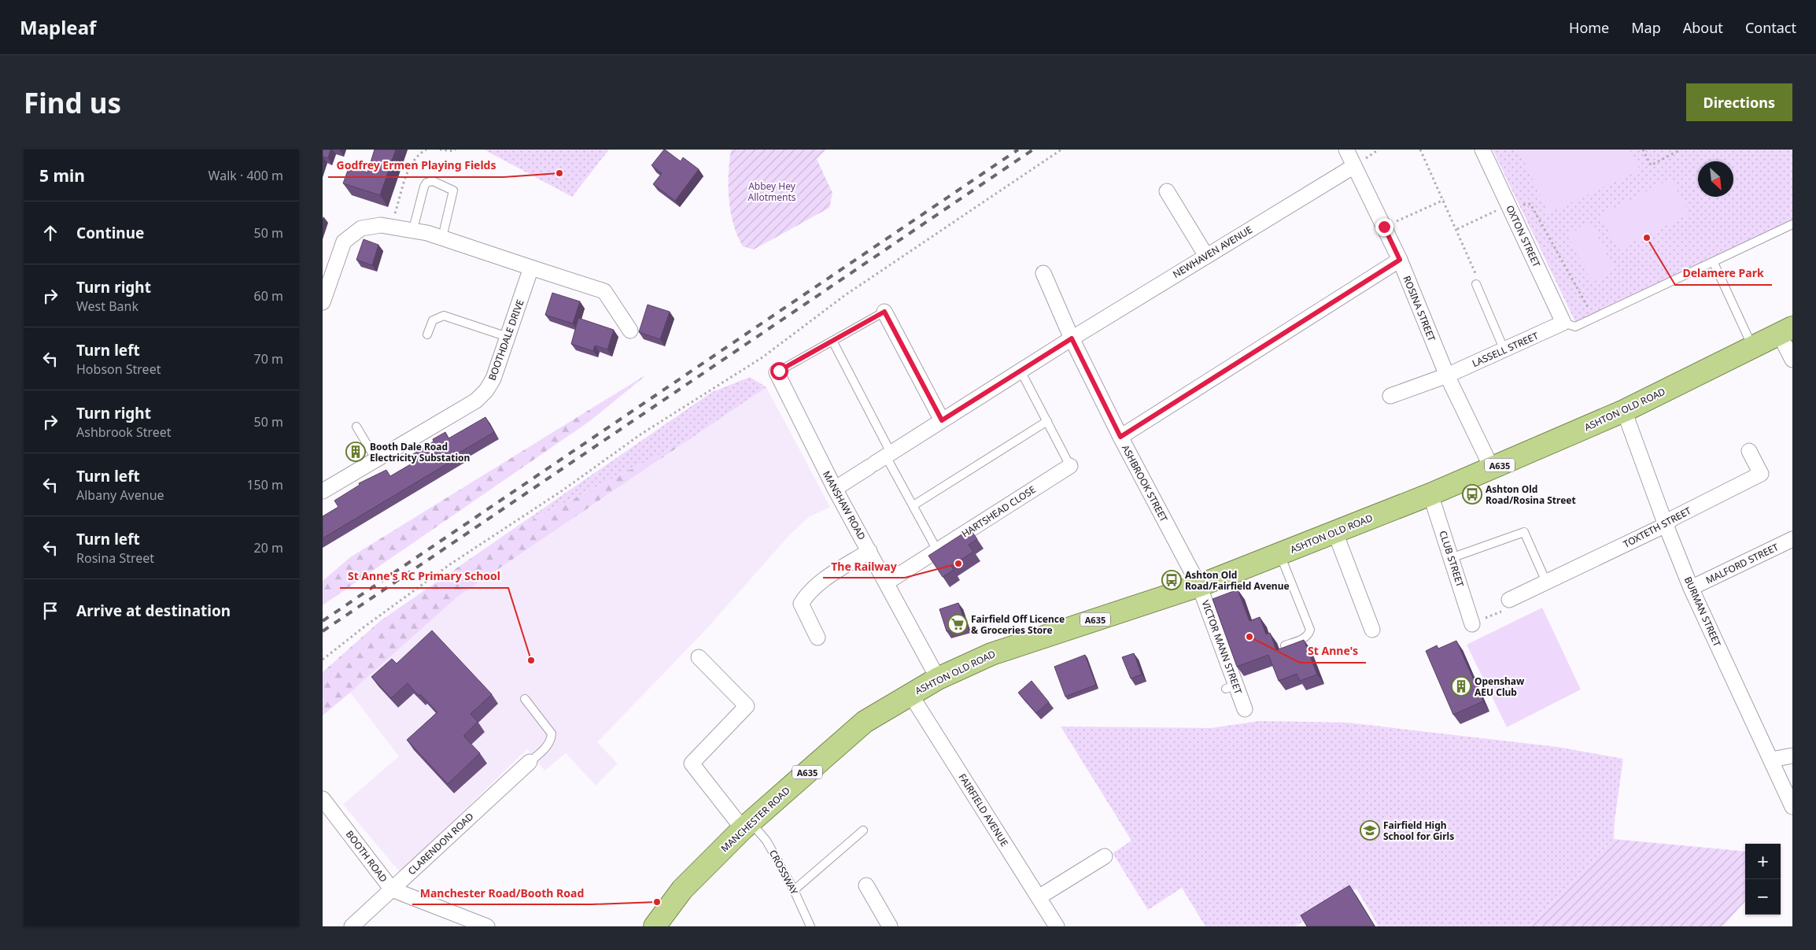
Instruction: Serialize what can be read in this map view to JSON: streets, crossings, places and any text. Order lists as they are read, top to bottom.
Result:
{
  "streets": {
    "highway": ["ASHTON OLD ROAD", "A635", "MANCHESTER ROAD"],
    "street": [
      "OXTON STREET",
      "NEWHAVEN AVENUE",
      "ROSINA STREET",
      "BOOTHDALE DRIVE",
      "LASSELL STREET",
      "ASHBROOK STREET",
      "MANSHAW ROAD",
      "HARTSHEAD CLOSE",
      "TOXTETH STREET",
      "CLUB STREET",
      "MALFORD STREET",
      "BURMAN STREET",
      "VICTOR MANN STREET",
      "FAIRFIELD AVENUE",
      "CLARENDON ROAD",
      "BOOTH ROAD"
    ],
    "lane": ["CROSSWAY"]
  },
  "crossings": [
    ["OXTON STREET", "LASSELL STREET"],
    ["NEWHAVEN AVENUE", "ROSINA STREET"],
    ["NEWHAVEN AVENUE", "ASHBROOK STREET"],
    ["NEWHAVEN AVENUE", "MANSHAW ROAD"],
    ["ROSINA STREET", "LASSELL STREET"],
    ["ROSINA STREET", "ASHTON OLD ROAD"],
    ["ASHTON OLD ROAD", "ASHBROOK STREET"],
    ["ASHTON OLD ROAD", "MANSHAW ROAD"],
    ["ASHTON OLD ROAD", "CLUB STREET"],
    ["ASHTON OLD ROAD", "BURMAN STREET"],
    ["ASHTON OLD ROAD", "VICTOR MANN STREET"],
    ["ASHTON OLD ROAD", "FAIRFIELD AVENUE"],
    ["ASHTON OLD ROAD", "MANCHESTER ROAD"],
    ["ASHBROOK STREET", "VICTOR MANN STREET"],
    ["MANSHAW ROAD", "HARTSHEAD CLOSE"],
    ["TOXTETH STREET", "BURMAN STREET"],
    ["MALFORD STREET", "BURMAN STREET"],
    ["MANCHESTER ROAD", "CROSSWAY"],
    ["CLARENDON ROAD", "BOOTH ROAD"]
  ],
  "parks": ["Abbey Hey Allotments"],
  "places": {
    "other": [
      "Godfrey Ermen Playing Fields",
      "Delamere Park",
      "The Railway",
      "St Anne's",
      "St Anne's RC Primary School",
      "Manchester Road/Booth Road"
    ],
    "building": ["Booth Dale Road Electricity Substation", "Openshaw AEU Club"],
    "bus stop": ["Ashton Old Road/Rosina Street", "Ashton Old Road/Fairfield Avenue"],
    "supermarket": ["Fairfield Off Licence & Groceries Store"],
    "school or university": ["Fairfield High School for Girls"]
  },
  "north": "bottom right",
  "page": {
    "header": "Mapleaf",
    "nav": [
      "Home",
      "Map",
      "About",
      "Contact"
    ],
    "buttons": "Directions",
    "title": "Find us",
    "heading": ["5 min", "Walk · 400 m"],
    "list": [
      ["Continue", "50 m"],
      ["Turn right", "West Bank", "60 m"],
      ["Turn left", "Hobson Street", "70 m"],
      ["Turn right", "Ashbrook Street", "50 m"],
      ["Turn left", "Albany Avenue", "150 m"],
      ["Turn left", "Rosina Street", "20 m"],
      "Arrive at destination"
    ],
    "map_buttons": ["+", "−"]
  }
}
